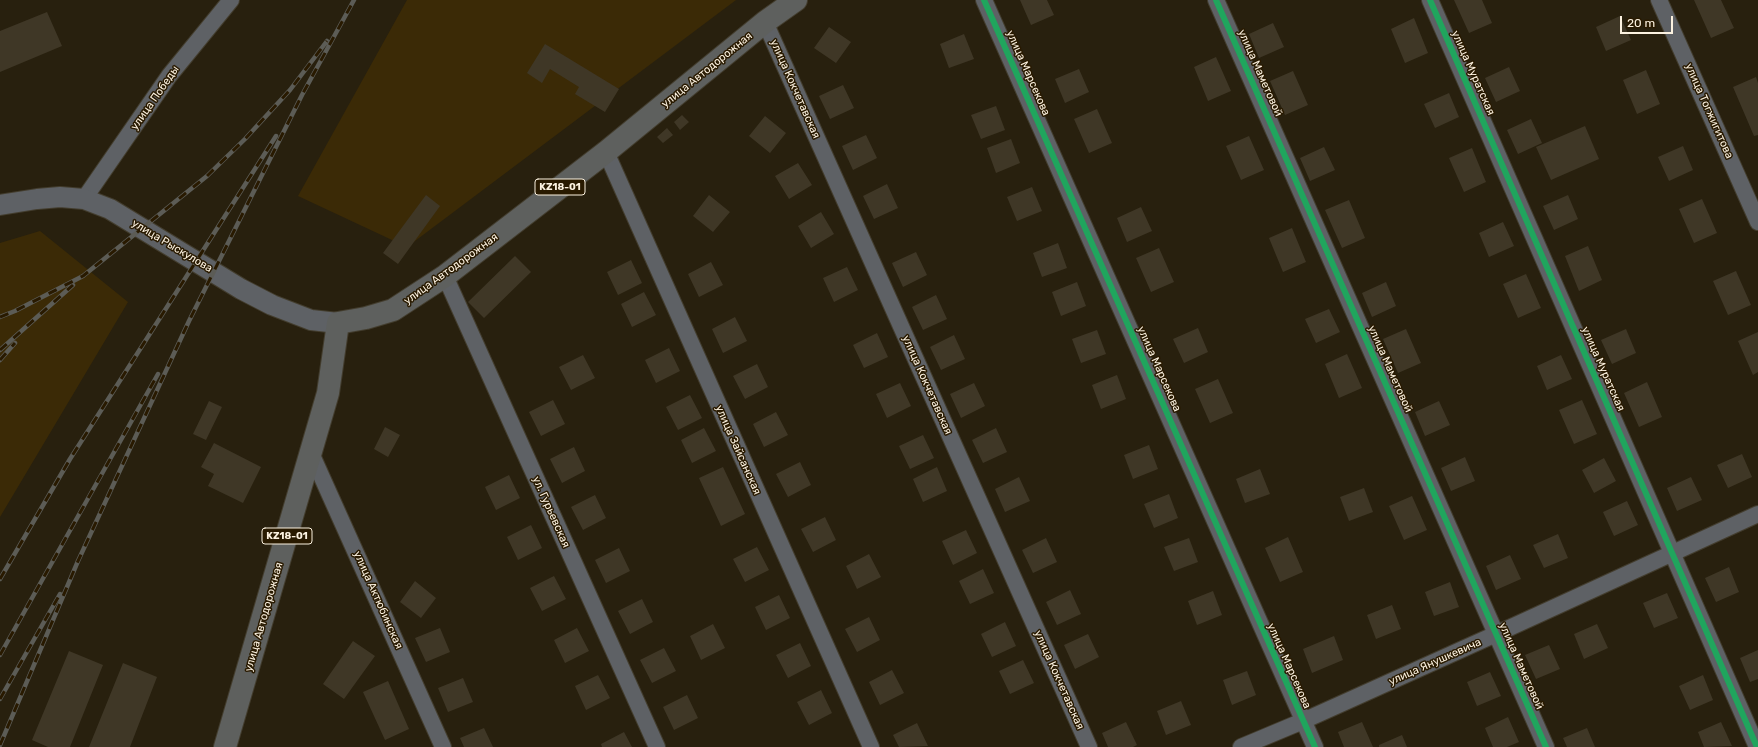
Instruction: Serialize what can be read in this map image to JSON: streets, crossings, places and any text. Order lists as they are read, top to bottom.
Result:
{
  "streets": {
    "main road": ["улица Автодорожная", "KZ18-01"],
    "street": [
      "улица Марсекова",
      "улица Маметовой",
      "улица Муратская",
      "улица Кокчетавская",
      "улица Победы",
      "улица Тогжигитова",
      "улица Рыскулова",
      "улица Зайсанская",
      "ул. Гурьевская",
      "улица Актюбинская",
      "улица Янушкевича"
    ]
  },
  "crossings": [
    ["улица Автодорожная", "улица Кокчетавская"],
    ["улица Автодорожная", "KZ18-01"],
    ["улица Автодорожная", "улица Рыскулова"],
    ["улица Автодорожная", "улица Зайсанская"],
    ["улица Автодорожная", "ул. Гурьевская"],
    ["улица Автодорожная", "улица Актюбинская"],
    ["улица Марсекова", "улица Янушкевича"],
    ["улица Маметовой", "улица Янушкевича"],
    ["улица Муратская", "улица Янушкевича"],
    ["улица Кокчетавская", "KZ18-01"],
    ["улица Победы", "улица Рыскулова"]
  ],
  "scale_bar": "20 m"
}
